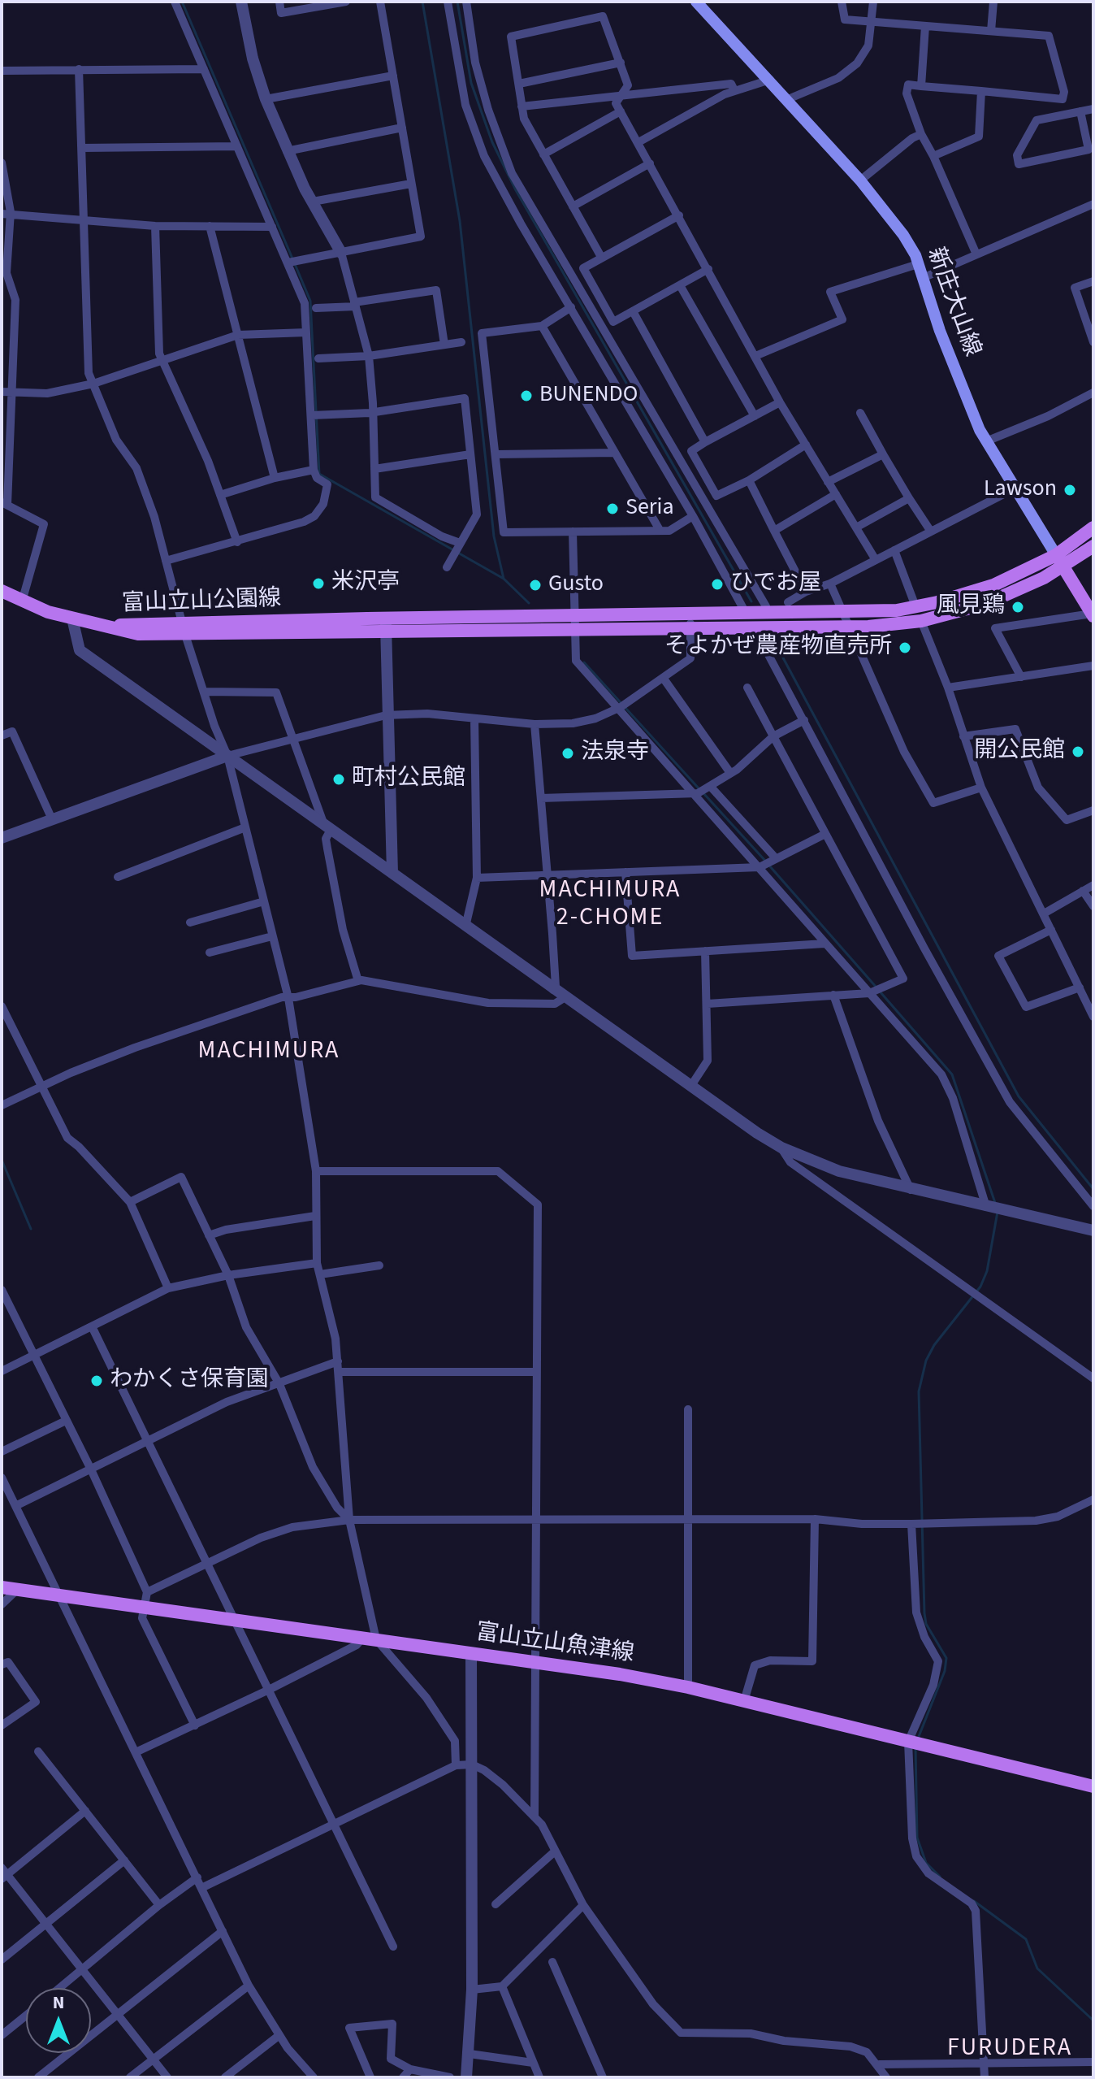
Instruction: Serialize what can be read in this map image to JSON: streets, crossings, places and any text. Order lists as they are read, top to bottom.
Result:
{
  "streets": {
    "main road": ["新庄大山線", "富山立山公園線", "富山立山魚津線"]
  },
  "crossings": [
    ["新庄大山線", "富山立山公園線"]
  ],
  "districts": ["MACHIMURA 2-CHOME", "MACHIMURA", "FURUDERA"],
  "places": [
    "BUNENDO",
    "Lawson",
    "Seria",
    "米沢亭",
    "ひでお屋",
    "Gusto",
    "風見鶏",
    "そよかぜ農産物直売所",
    "開公民館",
    "法泉寺",
    "町村公民館",
    "わかくさ保育園"
  ],
  "north": "top"
}
